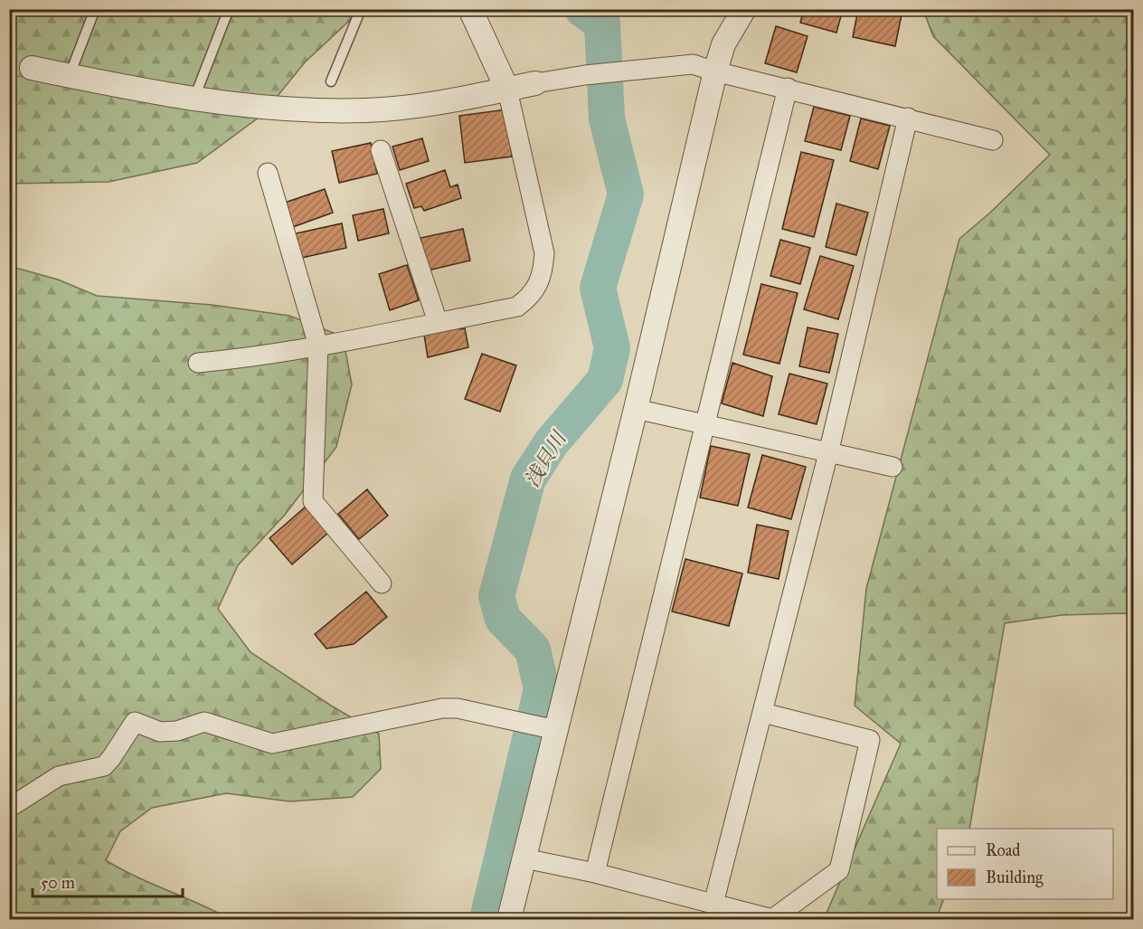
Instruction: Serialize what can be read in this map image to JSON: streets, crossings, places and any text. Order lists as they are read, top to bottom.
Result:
{
  "water": ["浅貝川"],
  "legend": ["Road", "Building"],
  "scale_bar": "50 m"
}
